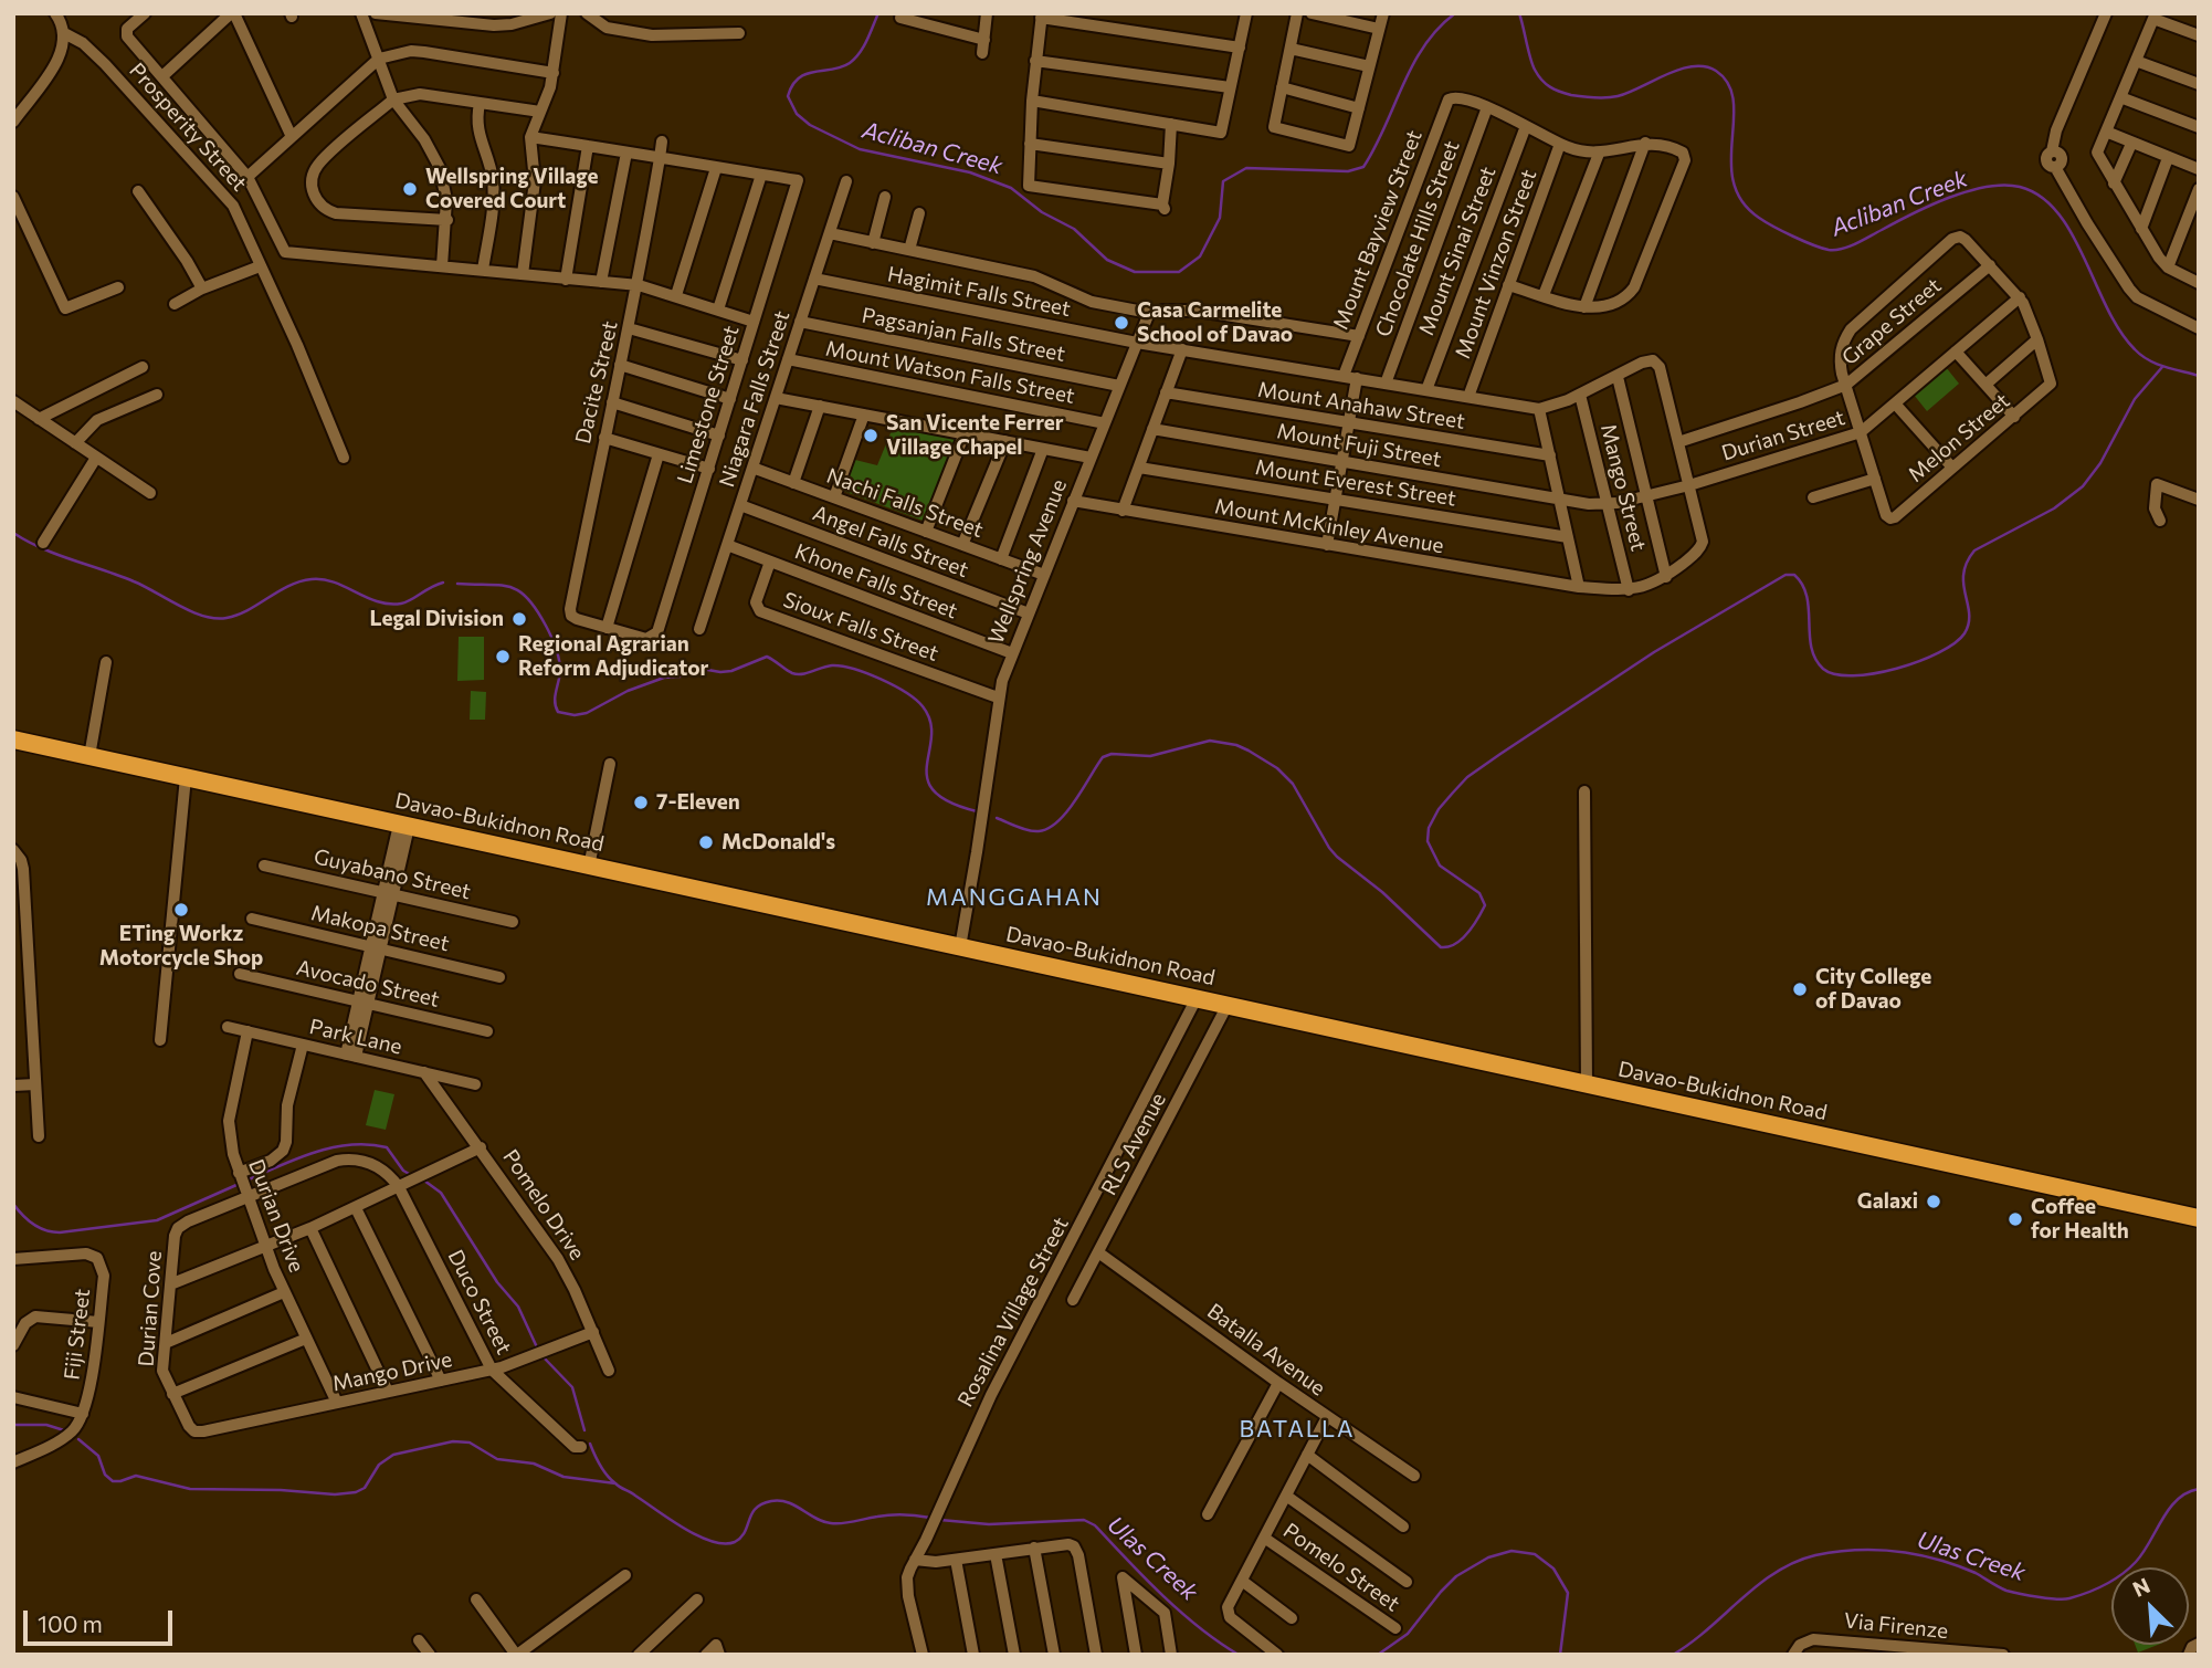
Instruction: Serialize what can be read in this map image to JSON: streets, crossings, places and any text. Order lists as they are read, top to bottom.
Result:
{
  "streets": {
    "highway": ["Davao-Bukidnon Road"],
    "street": [
      "Prosperity Street",
      "Mount Bayview Street",
      "Chocolate Hills Street",
      "Mount Sinai Street",
      "Mount Vinzon Street",
      "Hagimit Falls Street",
      "Grape Street",
      "Pagsanjan Falls Street",
      "Mount Watson Falls Street",
      "Dacite Street",
      "Niagara Falls Street",
      "Limestone Street",
      "Mount Anahaw Street",
      "Durian Street",
      "Melon Street",
      "Mount Fuji Street",
      "Mount Everest Street",
      "Mango Street",
      "Nachi Falls Street",
      "Mount McKinley Avenue",
      "Angel Falls Street",
      "Wellspring Avenue",
      "Khone Falls Street",
      "Sioux Falls Street",
      "Guyabano Street",
      "Makopa Street",
      "Avocado Street",
      "Park Lane",
      "RLS Avenue",
      "Pomelo Drive",
      "Durian Drive",
      "Duco Street",
      "Durian Cove",
      "Rosalina Village Street",
      "Fiji Street",
      "Batalla Avenue",
      "Mango Drive",
      "Pomelo Street",
      "Via Firenze"
    ]
  },
  "crossings": [
    ["Mount Bayview Street", "Chocolate Hills Street"],
    ["Mount Bayview Street", "Hagimit Falls Street"],
    ["Mount Bayview Street", "Mount Anahaw Street"],
    ["Mount Bayview Street", "Mount Fuji Street"],
    ["Mount Bayview Street", "Mount Everest Street"],
    ["Mount Bayview Street", "Mount McKinley Avenue"],
    ["Chocolate Hills Street", "Hagimit Falls Street"],
    ["Mount Sinai Street", "Hagimit Falls Street"],
    ["Mount Vinzon Street", "Hagimit Falls Street"],
    ["Hagimit Falls Street", "Niagara Falls Street"],
    ["Hagimit Falls Street", "Wellspring Avenue"],
    ["Pagsanjan Falls Street", "Niagara Falls Street"],
    ["Pagsanjan Falls Street", "Wellspring Avenue"],
    ["Mount Watson Falls Street", "Niagara Falls Street"],
    ["Mount Watson Falls Street", "Wellspring Avenue"],
    ["Dacite Street", "Limestone Street"],
    ["Niagara Falls Street", "Nachi Falls Street"],
    ["Niagara Falls Street", "Angel Falls Street"],
    ["Niagara Falls Street", "Khone Falls Street"],
    ["Durian Street", "Mount Fuji Street"],
    ["Durian Street", "Mango Street"],
    ["Mango Street", "Mount McKinley Avenue"],
    ["Nachi Falls Street", "Wellspring Avenue"],
    ["Mount McKinley Avenue", "Wellspring Avenue"],
    ["Angel Falls Street", "Wellspring Avenue"],
    ["Wellspring Avenue", "Khone Falls Street"],
    ["Wellspring Avenue", "Sioux Falls Street"],
    ["Wellspring Avenue", "Davao-Bukidnon Road"],
    ["Khone Falls Street", "Sioux Falls Street"],
    ["Davao-Bukidnon Road", "RLS Avenue"],
    ["Davao-Bukidnon Road", "Rosalina Village Street"],
    ["Park Lane", "Pomelo Drive"],
    ["Park Lane", "Durian Drive"],
    ["RLS Avenue", "Batalla Avenue"],
    ["Pomelo Drive", "Mango Drive"],
    ["Durian Drive", "Durian Cove"],
    ["Durian Drive", "Mango Drive"],
    ["Duco Street", "Mango Drive"],
    ["Durian Cove", "Mango Drive"]
  ],
  "districts": ["MANGGAHAN", "BATALLA"],
  "water": ["Acliban Creek", "Ulas Creek"],
  "places": [
    "Wellspring Village Covered Court",
    "Casa Carmelite School of Davao",
    "San Vicente Ferrer Village Chapel",
    "Legal Division",
    "Regional Agrarian Reform Adjudicator",
    "7-Eleven",
    "McDonald's",
    "ETing Workz Motorcycle Shop",
    "City College of Davao",
    "Galaxi",
    "Coffee for Health"
  ],
  "scale_bar": "100 m",
  "north": "top left"
}
